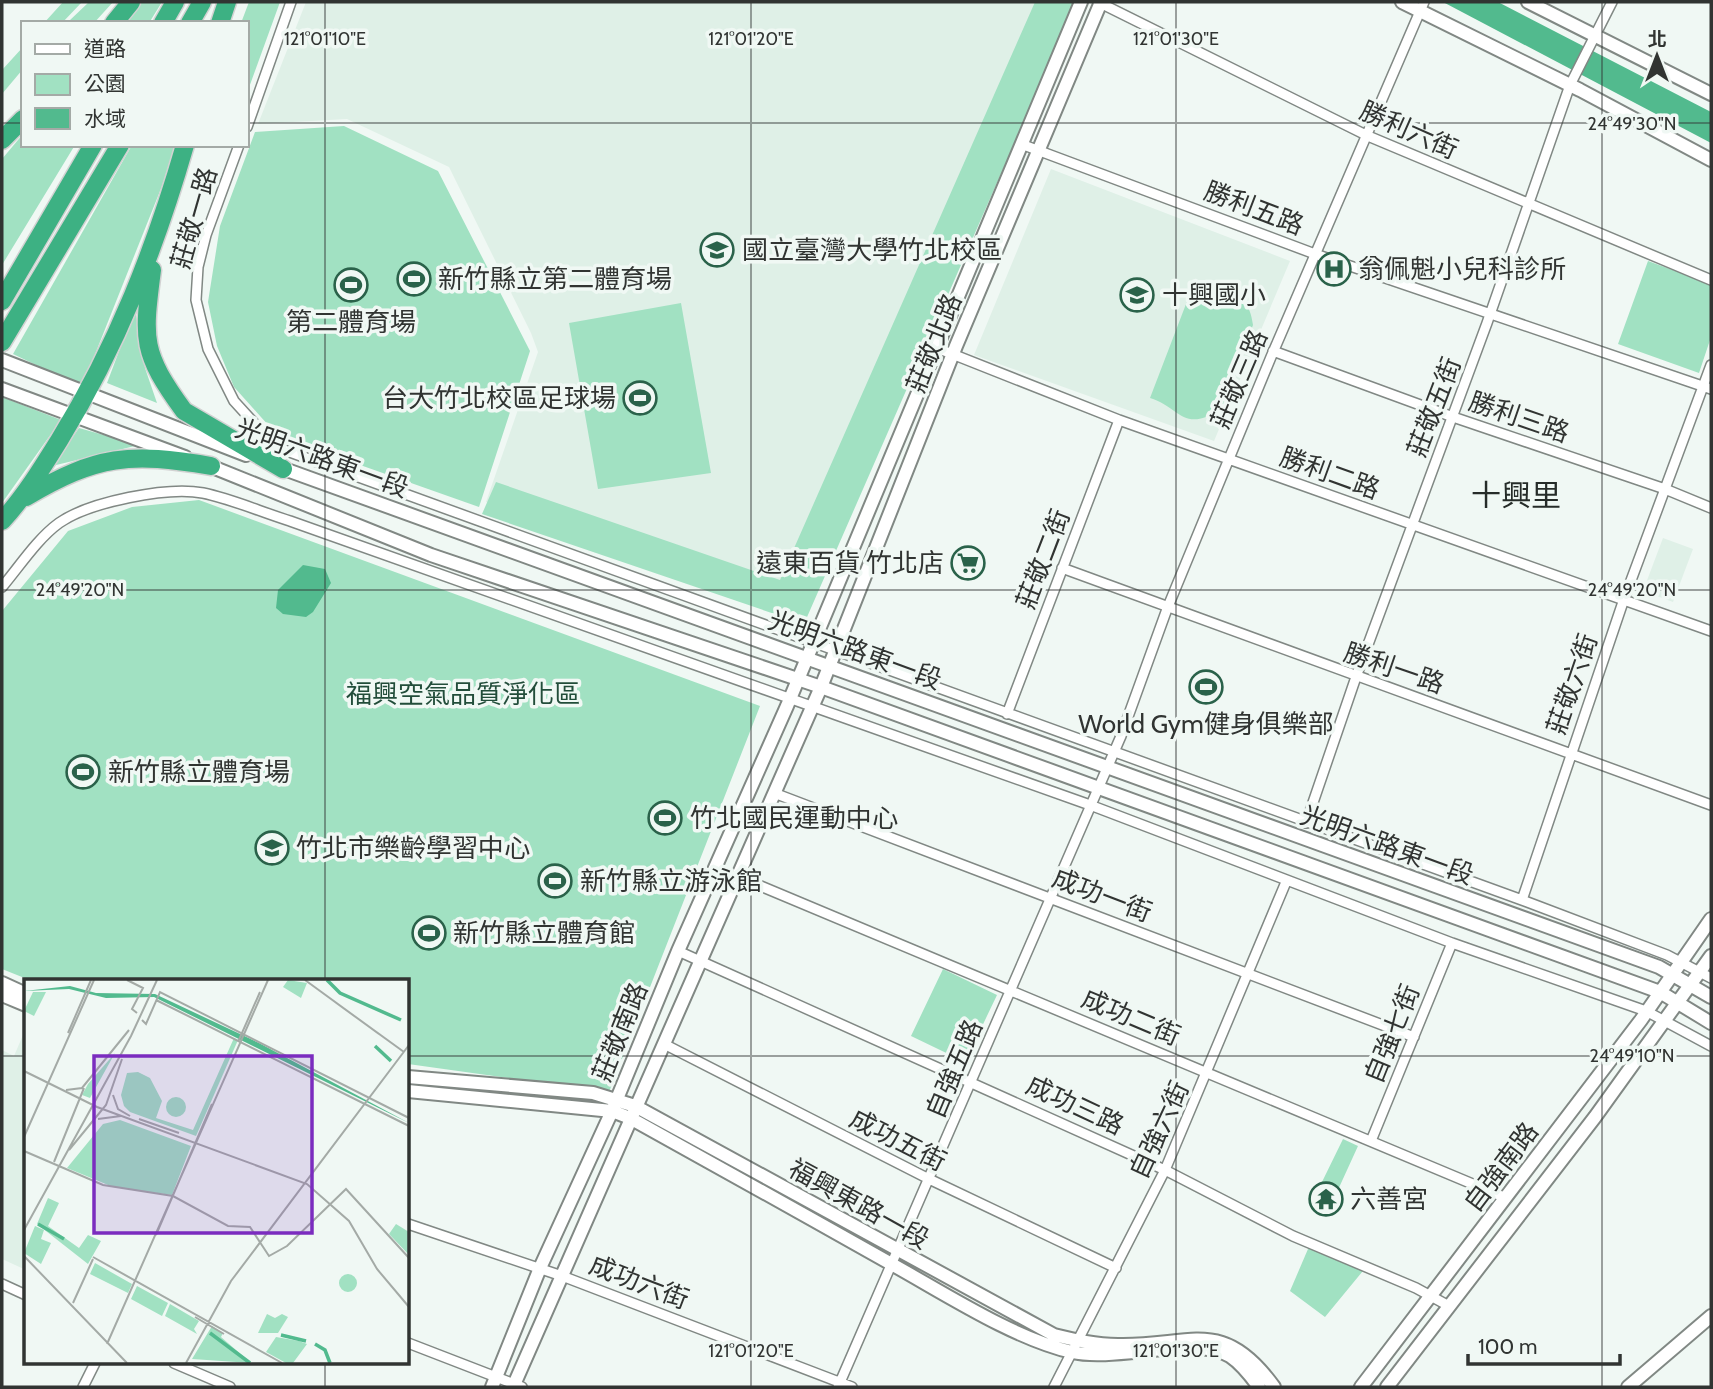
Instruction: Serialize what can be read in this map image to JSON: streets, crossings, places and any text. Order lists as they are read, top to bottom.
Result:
{
  "streets": {
    "street": [
      "勝利六街",
      "勝利五路",
      "莊敬一路",
      "莊敬北路",
      "莊敬三路",
      "莊敬五街",
      "勝利三路",
      "光明六路東一段",
      "勝利二路",
      "莊敬二街",
      "勝利一路",
      "莊敬六街",
      "成功一街",
      "成功二街",
      "莊敬南路",
      "自強七街",
      "自強五路",
      "成功三路",
      "自強六街",
      "成功五街",
      "自強南路",
      "福興東路一段",
      "成功六街"
    ]
  },
  "crossings": [
    ["勝利六街", "莊敬北路"],
    ["勝利六街", "莊敬三路"],
    ["勝利六街", "莊敬五街"],
    ["勝利五路", "莊敬北路"],
    ["勝利五路", "莊敬三路"],
    ["勝利五路", "莊敬五街"],
    ["勝利五路", "莊敬六街"],
    ["莊敬一路", "光明六路東一段"],
    ["莊敬北路", "光明六路東一段"],
    ["莊敬北路", "勝利二路"],
    ["莊敬北路", "莊敬南路"],
    ["莊敬三路", "勝利三路"],
    ["莊敬三路", "光明六路東一段"],
    ["莊敬三路", "勝利二路"],
    ["莊敬三路", "勝利一路"],
    ["莊敬三路", "自強五路"],
    ["莊敬五街", "勝利三路"],
    ["莊敬五街", "光明六路東一段"],
    ["莊敬五街", "勝利二路"],
    ["莊敬五街", "勝利一路"],
    ["勝利三路", "莊敬六街"],
    ["光明六路東一段", "莊敬二街"],
    ["光明六路東一段", "莊敬六街"],
    ["光明六路東一段", "莊敬南路"],
    ["光明六路東一段", "自強五路"],
    ["光明六路東一段", "自強南路"],
    ["勝利二路", "莊敬二街"],
    ["勝利二路", "莊敬六街"],
    ["莊敬二街", "勝利一路"],
    ["勝利一路", "莊敬六街"],
    ["成功一街", "莊敬南路"],
    ["成功一街", "自強七街"],
    ["成功一街", "自強五路"],
    ["成功一街", "自強六街"],
    ["成功二街", "莊敬南路"],
    ["成功二街", "自強七街"],
    ["成功二街", "自強五路"],
    ["成功二街", "自強六街"],
    ["成功二街", "自強南路"],
    ["莊敬南路", "成功三路"],
    ["莊敬南路", "成功五街"],
    ["莊敬南路", "福興東路一段"],
    ["莊敬南路", "成功六街"],
    ["自強五路", "成功三路"],
    ["自強五路", "成功五街"],
    ["自強五路", "福興東路一段"],
    ["自強五路", "成功六街"],
    ["成功三路", "自強六街"],
    ["成功三路", "自強南路"],
    ["自強六街", "成功五街"],
    ["自強六街", "福興東路一段"]
  ],
  "districts": ["十興里"],
  "parks": ["福興空氣品質淨化區"],
  "places": {
    "school or university": ["國立臺灣大學竹北校區", "十興國小", "竹北市樂齡學習中心"],
    "hospital": ["翁佩魁小兒科診所"],
    "sports": [
      "新竹縣立第二體育場",
      "第二體育場",
      "台大竹北校區足球場",
      "World Gym健身俱樂部",
      "新竹縣立體育場",
      "竹北國民運動中心",
      "新竹縣立游泳館",
      "新竹縣立體育館"
    ],
    "supermarket": ["遠東百貨 竹北店"],
    "temple": ["六善宮"]
  },
  "legend": ["道路", "公園", "水域"],
  "scale_bar": "100 m",
  "north": "top",
  "coordinates": [
    "121°01'10\"E",
    "121°01'20\"E",
    "121°01'30\"E",
    "24°49'30\"N",
    "24°49'20\"N",
    "24°49'10\"N"
  ]
}
